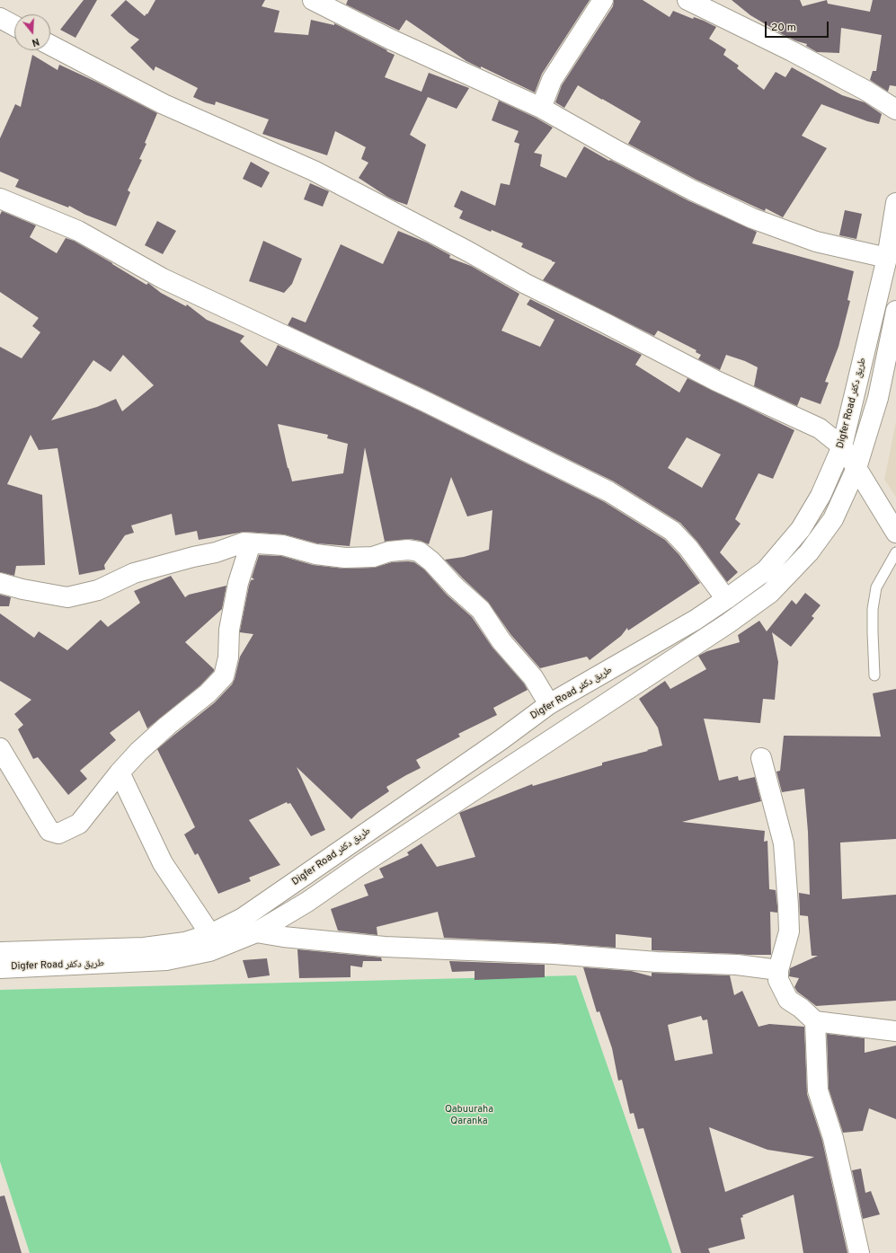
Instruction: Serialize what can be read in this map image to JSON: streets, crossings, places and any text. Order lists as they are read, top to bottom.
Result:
{
  "streets": {
    "street": ["Digfer Road طريق دكفر"]
  },
  "parks": ["Qabuuraha Qaranka"],
  "scale_bar": "20 m",
  "north": "bottom"
}
